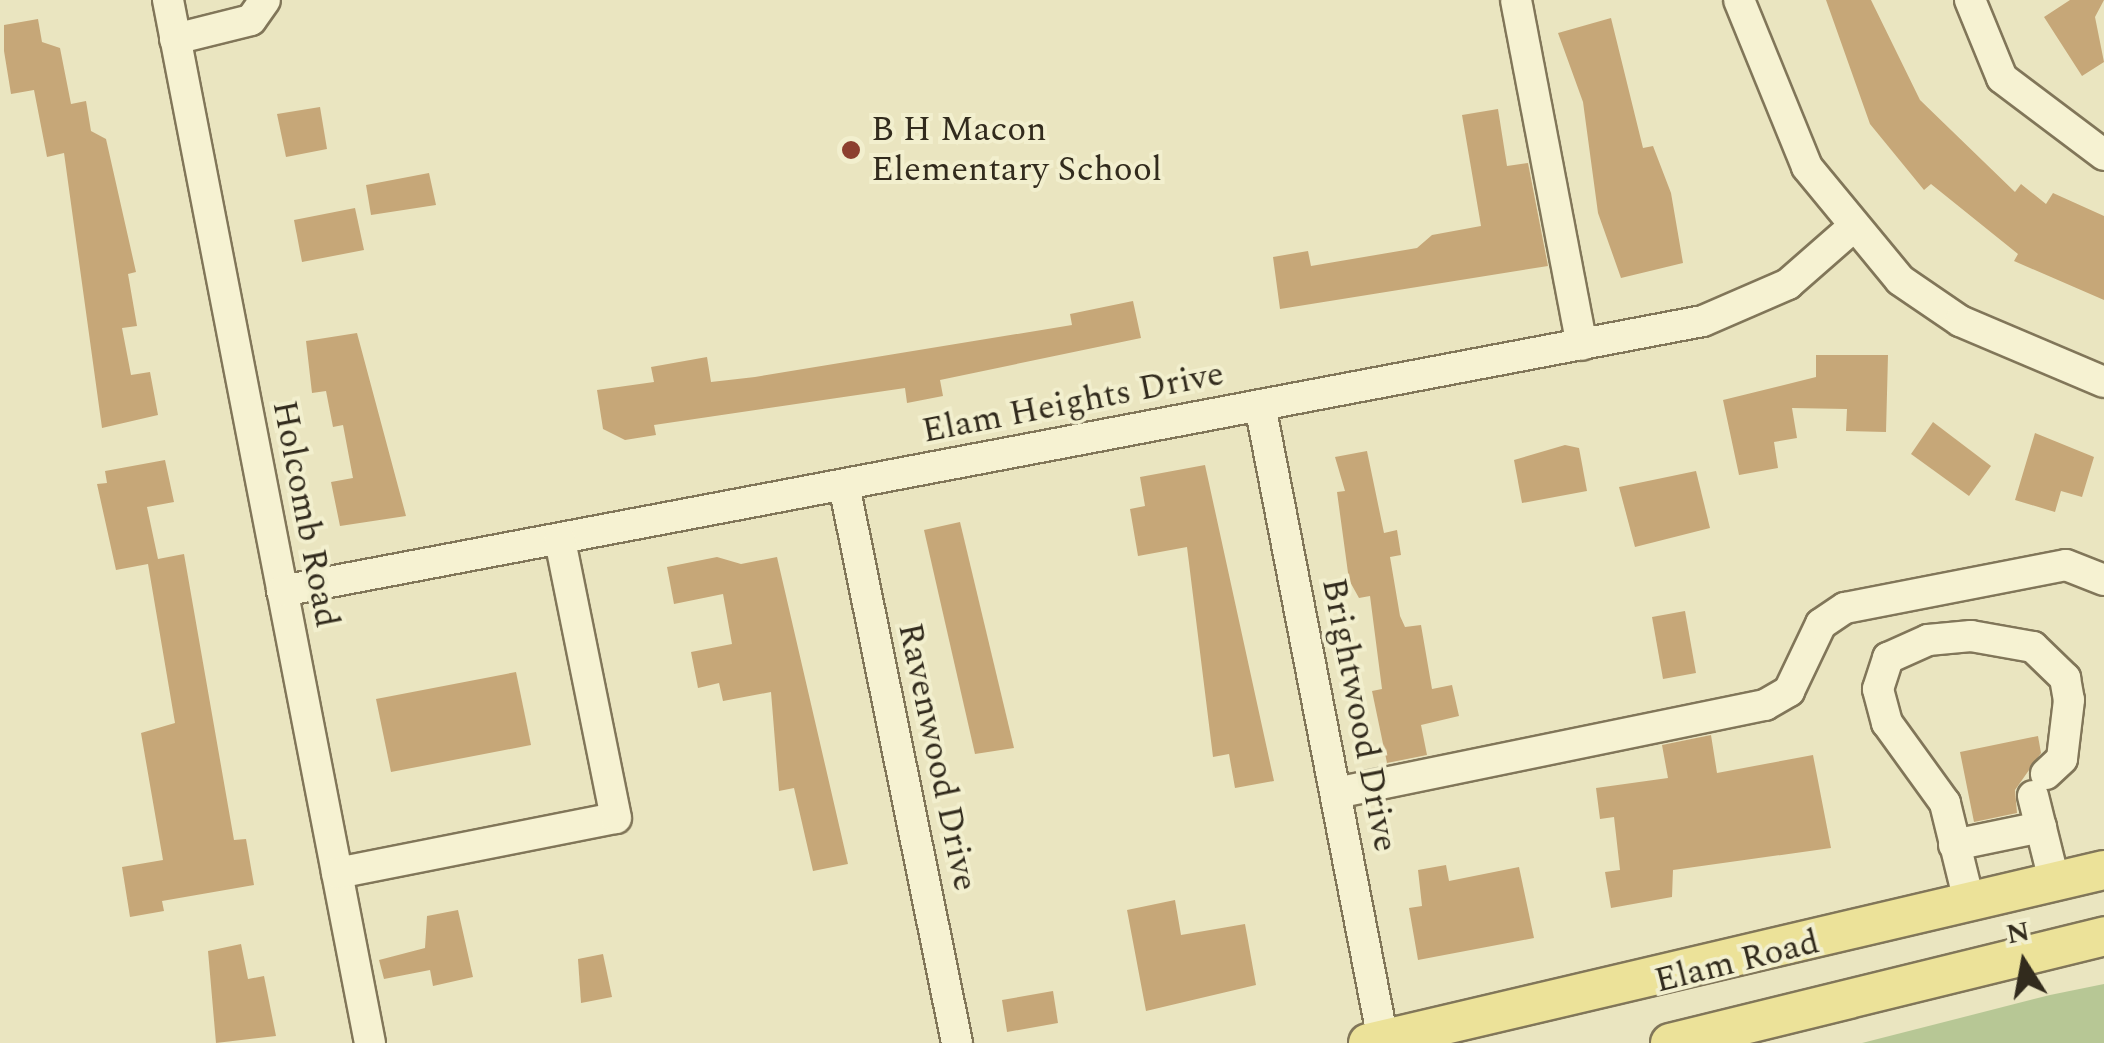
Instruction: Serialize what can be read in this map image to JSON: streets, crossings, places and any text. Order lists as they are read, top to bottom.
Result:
{
  "streets": {
    "main road": ["Elam Road"],
    "street": [
      "Elam Heights Drive",
      "Holcomb Road",
      "Brightwood Drive",
      "Ravenwood Drive"
    ]
  },
  "crossings": [
    ["Elam Heights Drive", "Holcomb Road"],
    ["Elam Heights Drive", "Brightwood Drive"],
    ["Elam Heights Drive", "Ravenwood Drive"],
    ["Brightwood Drive", "Elam Road"]
  ],
  "places": ["B H Macon Elementary School"],
  "north": "top"
}
